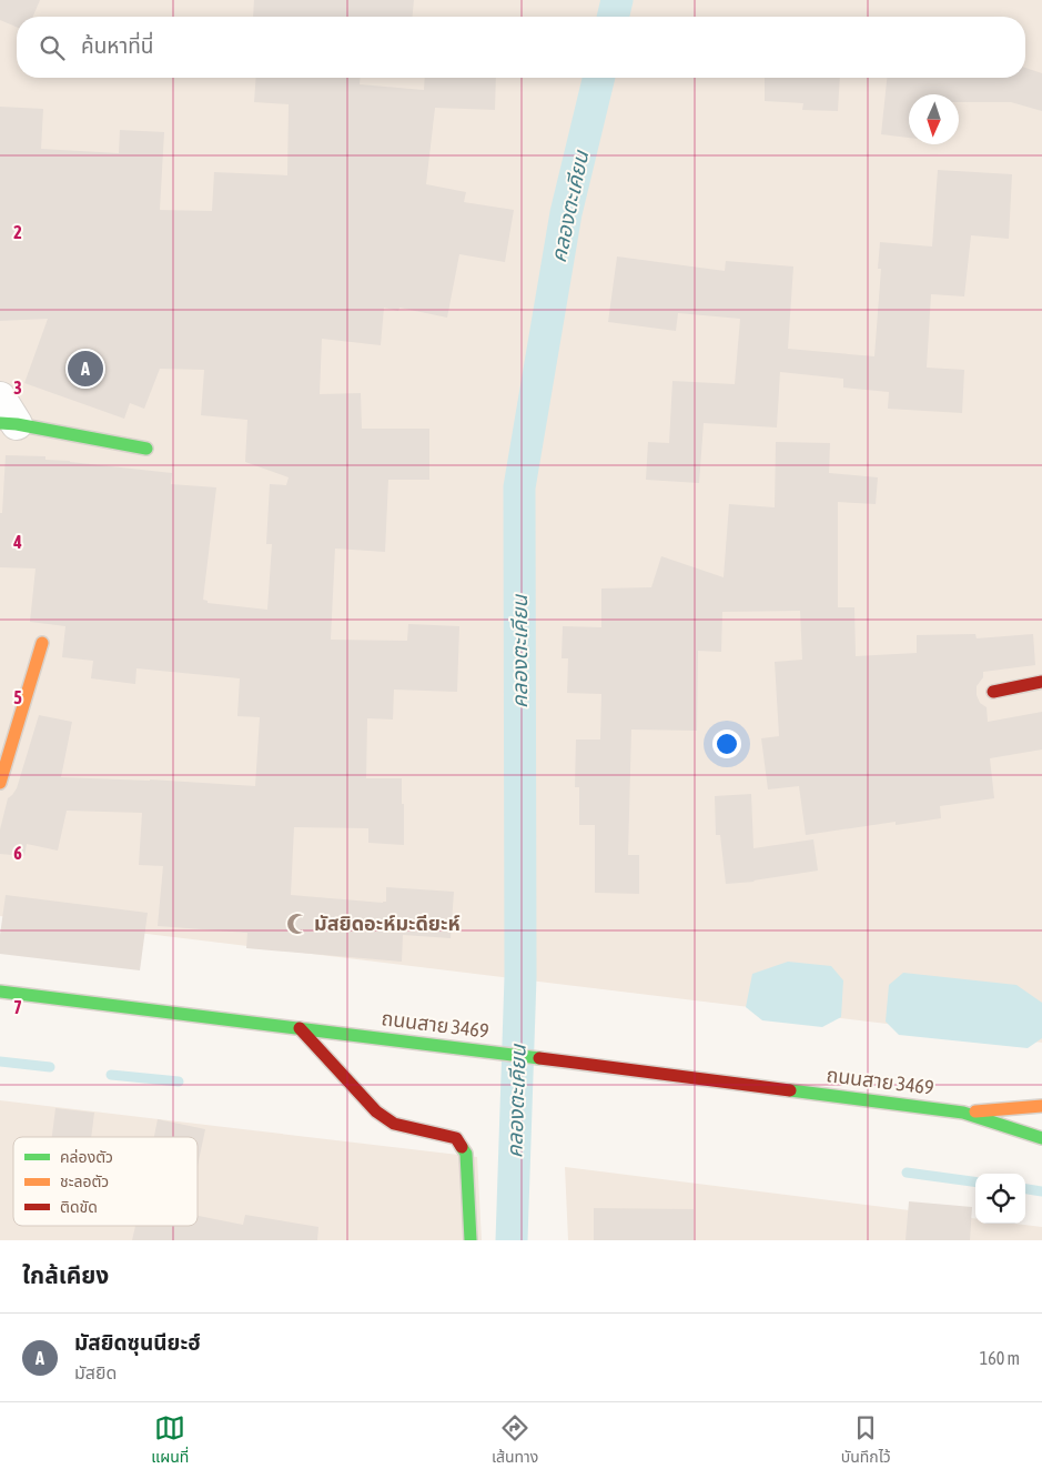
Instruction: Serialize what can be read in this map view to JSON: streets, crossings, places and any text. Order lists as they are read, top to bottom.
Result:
{
  "streets": {
    "street": ["ถนนสาย 3469"]
  },
  "water": ["คลองตะเคียน"],
  "places": {
    "mosque": ["มัสยิดอะห์มะดียะห์"]
  },
  "legend": ["คล่องตัว", "ชะลอตัว", "ติดขัด"],
  "north": "bottom",
  "page": {
    "search": "ค้นหาที่นี่",
    "pins": "A",
    "heading": "ใกล้เคียง",
    "list": [
      {
        "mark": "A",
        "name": "มัสยิดซุนนียะฮ์",
        "note": "มัสยิด",
        "value": "160 m"
      }
    ],
    "nav": ["แผนที่", "เส้นทาง", "บันทึกไว้"]
  },
  "grid": {
    "rows": [
      "2",
      "3",
      "4",
      "5",
      "6",
      "7"
    ]
  }
}
